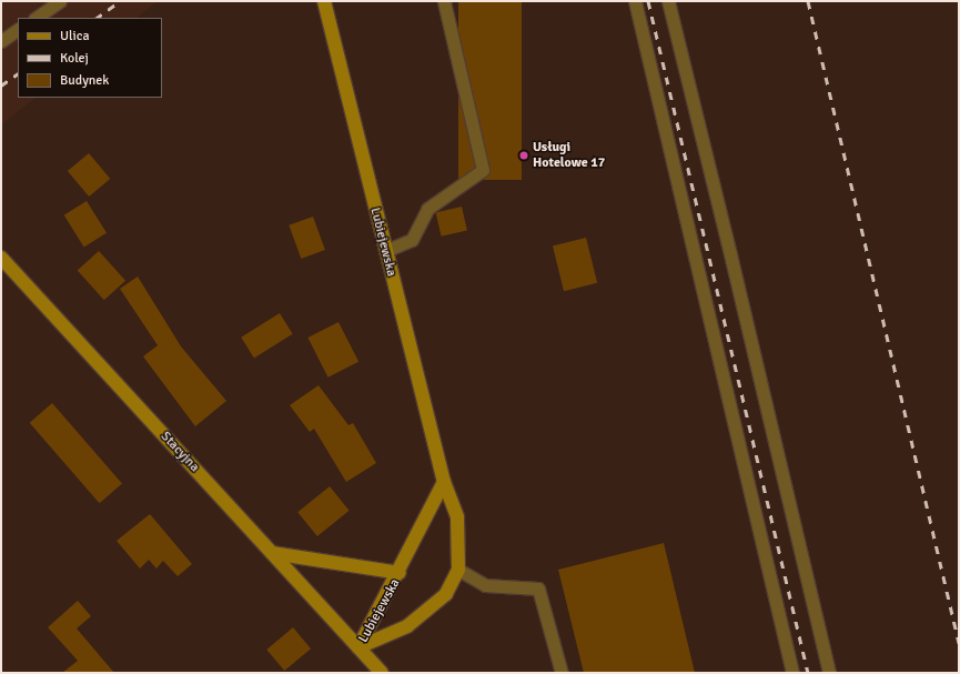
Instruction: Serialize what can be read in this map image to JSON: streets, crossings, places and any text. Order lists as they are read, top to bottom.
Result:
{
  "streets": {
    "main road": ["Lubiejewska", "Stacyjna"]
  },
  "crossings": [
    ["Lubiejewska", "Stacyjna"]
  ],
  "places": ["Usługi Hotelowe 17"],
  "legend": ["Ulica", "Kolej", "Budynek"]
}
